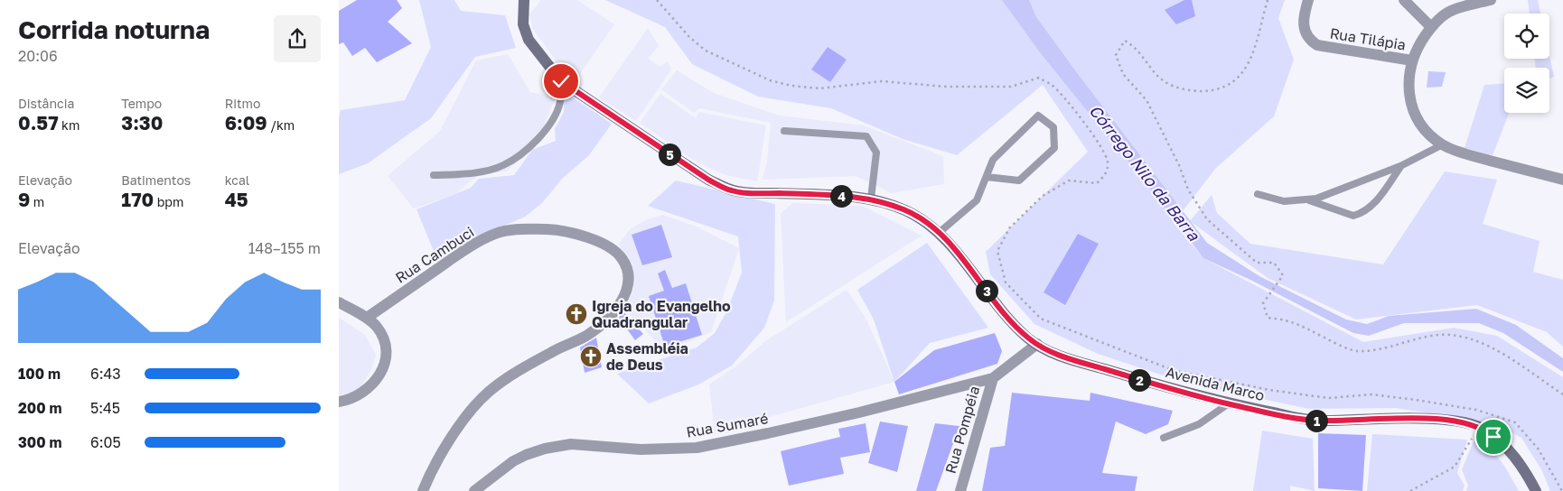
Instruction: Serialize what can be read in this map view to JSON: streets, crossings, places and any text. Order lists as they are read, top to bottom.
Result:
{
  "streets": {
    "main road": ["Avenida Marco"],
    "street": [
      "Rua Tilápia",
      "Rua Cambuci",
      "Rua Sumaré",
      "Rua Pompéia"
    ]
  },
  "crossings": [
    ["Avenida Marco", "Rua Pompéia"],
    ["Rua Sumaré", "Rua Pompéia"]
  ],
  "water": ["Córrego Nilo da Barra"],
  "places": {
    "church": ["Igreja do Evangelho Quadrangular", "Assembléia de Deus"]
  },
  "page": {
    "heading": ["Corrida noturna", "20:06"],
    "stats": [
      ["Distância", "0.57 km"],
      ["Tempo", "3:30"],
      ["Ritmo", "6:09 /km"],
      ["Elevação", "9 m"],
      ["Batimentos", "170 bpm"],
      ["kcal", "45"]
    ],
    "pins": [
      "5",
      "4",
      "3",
      "2",
      "1"
    ],
    "chart": ["Elevação", "148–155 m"],
    "list": [
      {
        "name": "100 m",
        "note": "6:43"
      },
      {
        "name": "200 m",
        "note": "5:45"
      },
      {
        "name": "300 m",
        "note": "6:05"
      }
    ]
  }
}
